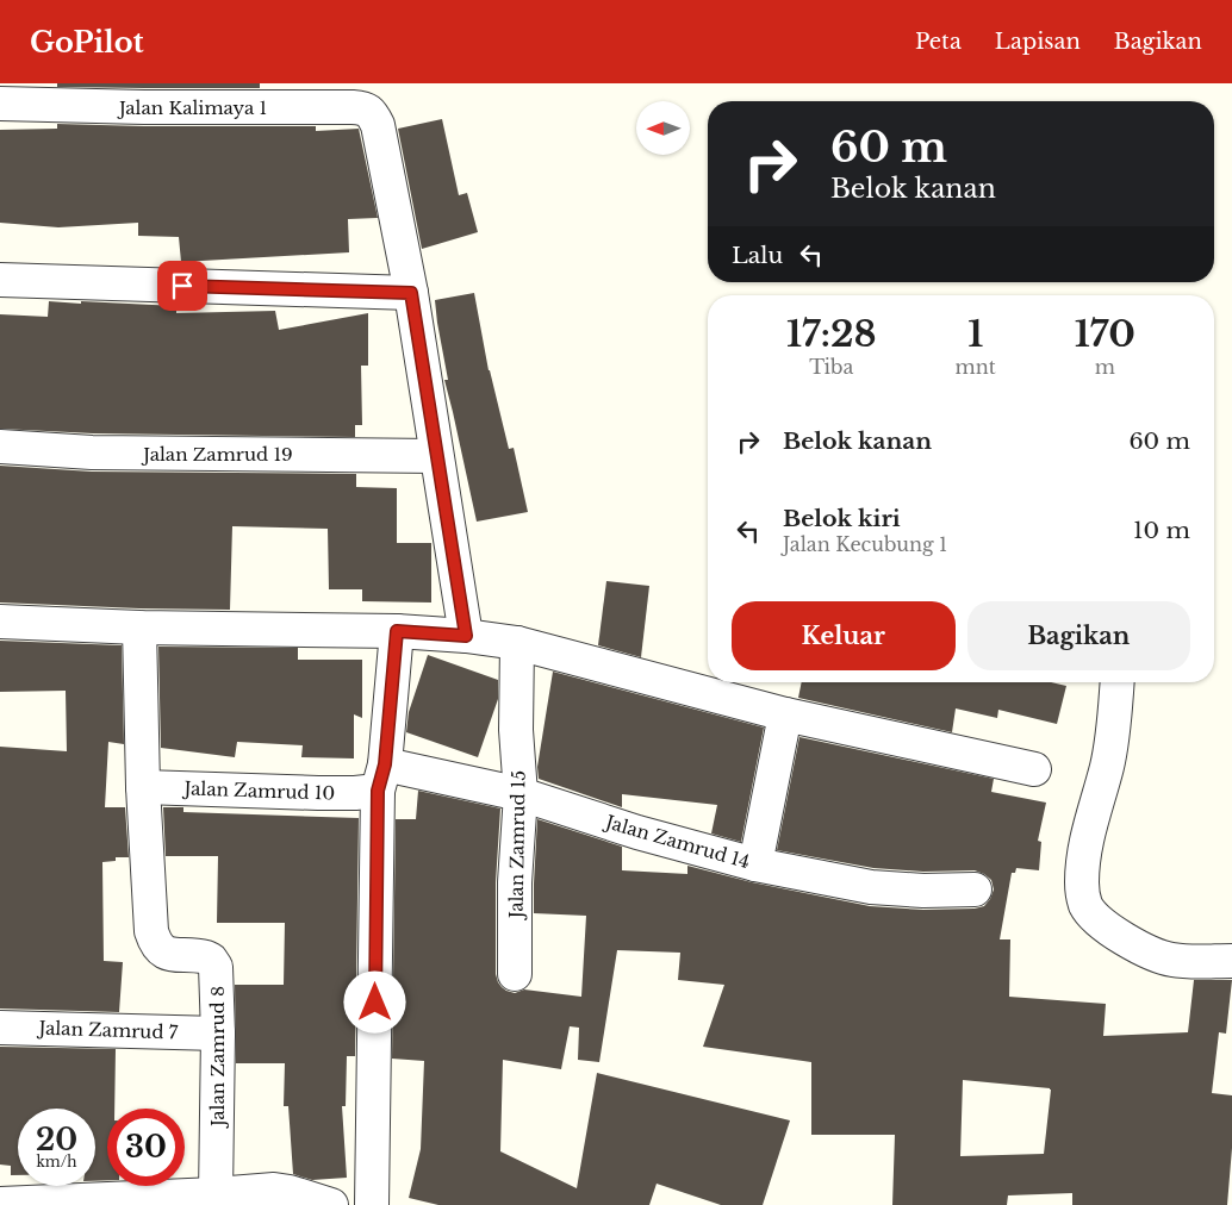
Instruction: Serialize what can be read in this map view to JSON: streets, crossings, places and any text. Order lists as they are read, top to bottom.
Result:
{
  "streets": {
    "street": [
      "Jalan Kalimaya 1",
      "Jalan Zamrud 19",
      "Jalan Zamrud 10",
      "Jalan Zamrud 14",
      "Jalan Zamrud 15",
      "Jalan Zamrud 7",
      "Jalan Zamrud 8"
    ]
  },
  "crossings": [
    ["Jalan Zamrud 10", "Jalan Zamrud 14"],
    ["Jalan Zamrud 10", "Jalan Zamrud 8"],
    ["Jalan Zamrud 14", "Jalan Zamrud 15"],
    ["Jalan Zamrud 7", "Jalan Zamrud 8"]
  ],
  "north": "left",
  "page": {
    "header": "GoPilot",
    "nav": ["Peta", "Lapisan", "Bagikan"],
    "turn": ["60 m", "Belok kanan"],
    "then": "Lalu",
    "eta": [
      "17:28",
      "Tiba",
      "1",
      "mnt",
      "170",
      "m"
    ],
    "list": [
      {
        "name": "Belok kanan",
        "value": "60 m"
      },
      {
        "name": "Belok kiri",
        "note": "Jalan Kecubung 1",
        "value": "10 m"
      }
    ],
    "buttons": ["Keluar", "Bagikan"],
    "speed": "20 km/h",
    "limit": "30"
  }
}
